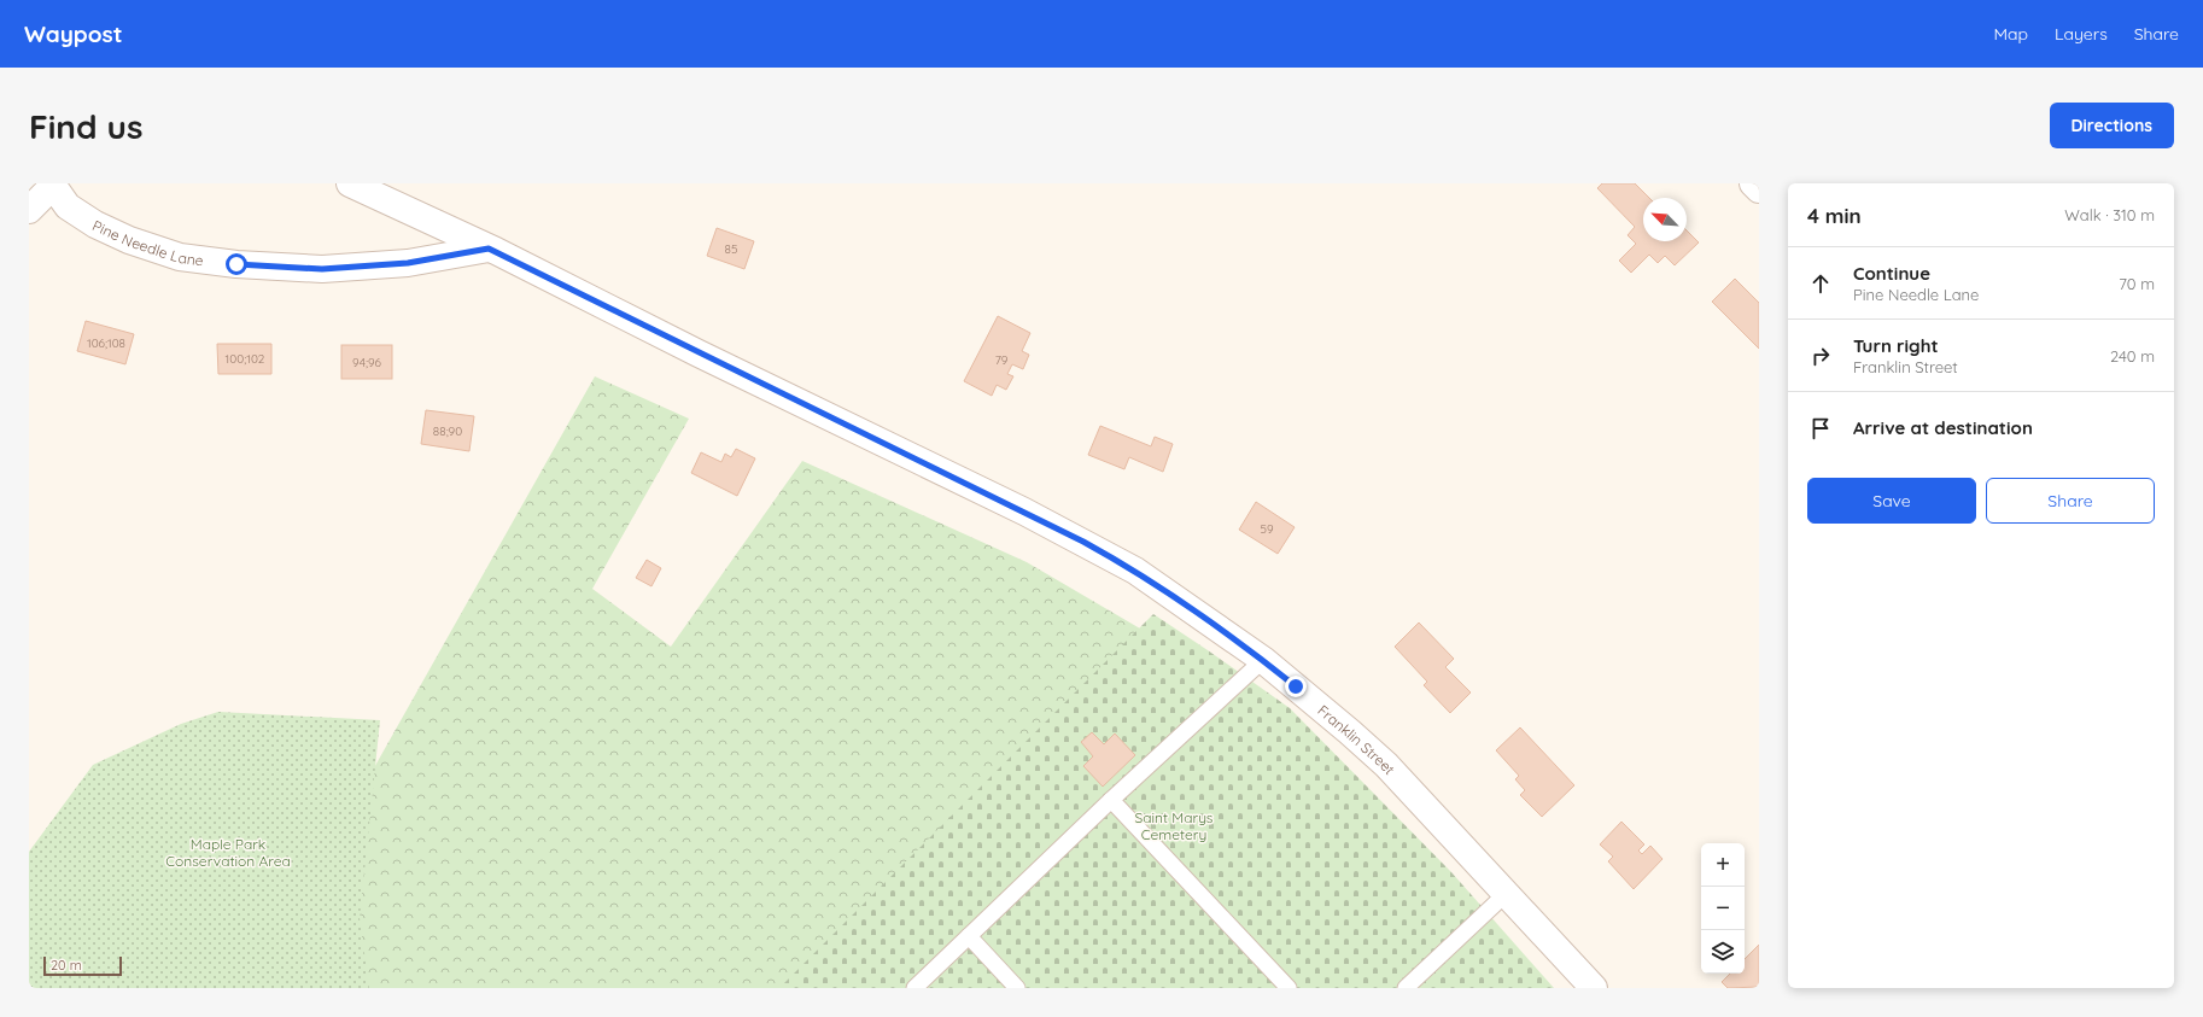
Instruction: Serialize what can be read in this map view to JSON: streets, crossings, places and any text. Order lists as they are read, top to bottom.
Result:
{
  "streets": {
    "street": ["Pine Needle Lane", "Franklin Street"]
  },
  "crossings": [
    ["Pine Needle Lane", "Franklin Street"]
  ],
  "parks": ["Saint Marys Cemetery", "Maple Park Conservation Area"],
  "house_numbers": [
    "85",
    "106;108",
    "100;102",
    "79",
    "94;96",
    "88;90",
    "59"
  ],
  "scale_bar": "20 m",
  "north": "top left",
  "page": {
    "header": "Waypost",
    "nav": ["Map", "Layers", "Share"],
    "buttons": [
      "Directions",
      ["Save", "Share"]
    ],
    "title": "Find us",
    "heading": ["4 min", "Walk · 310 m"],
    "list": [
      ["Continue", "Pine Needle Lane", "70 m"],
      ["Turn right", "Franklin Street", "240 m"],
      "Arrive at destination"
    ],
    "map_buttons": ["+", "−"],
    "scale": "20 m"
  }
}
